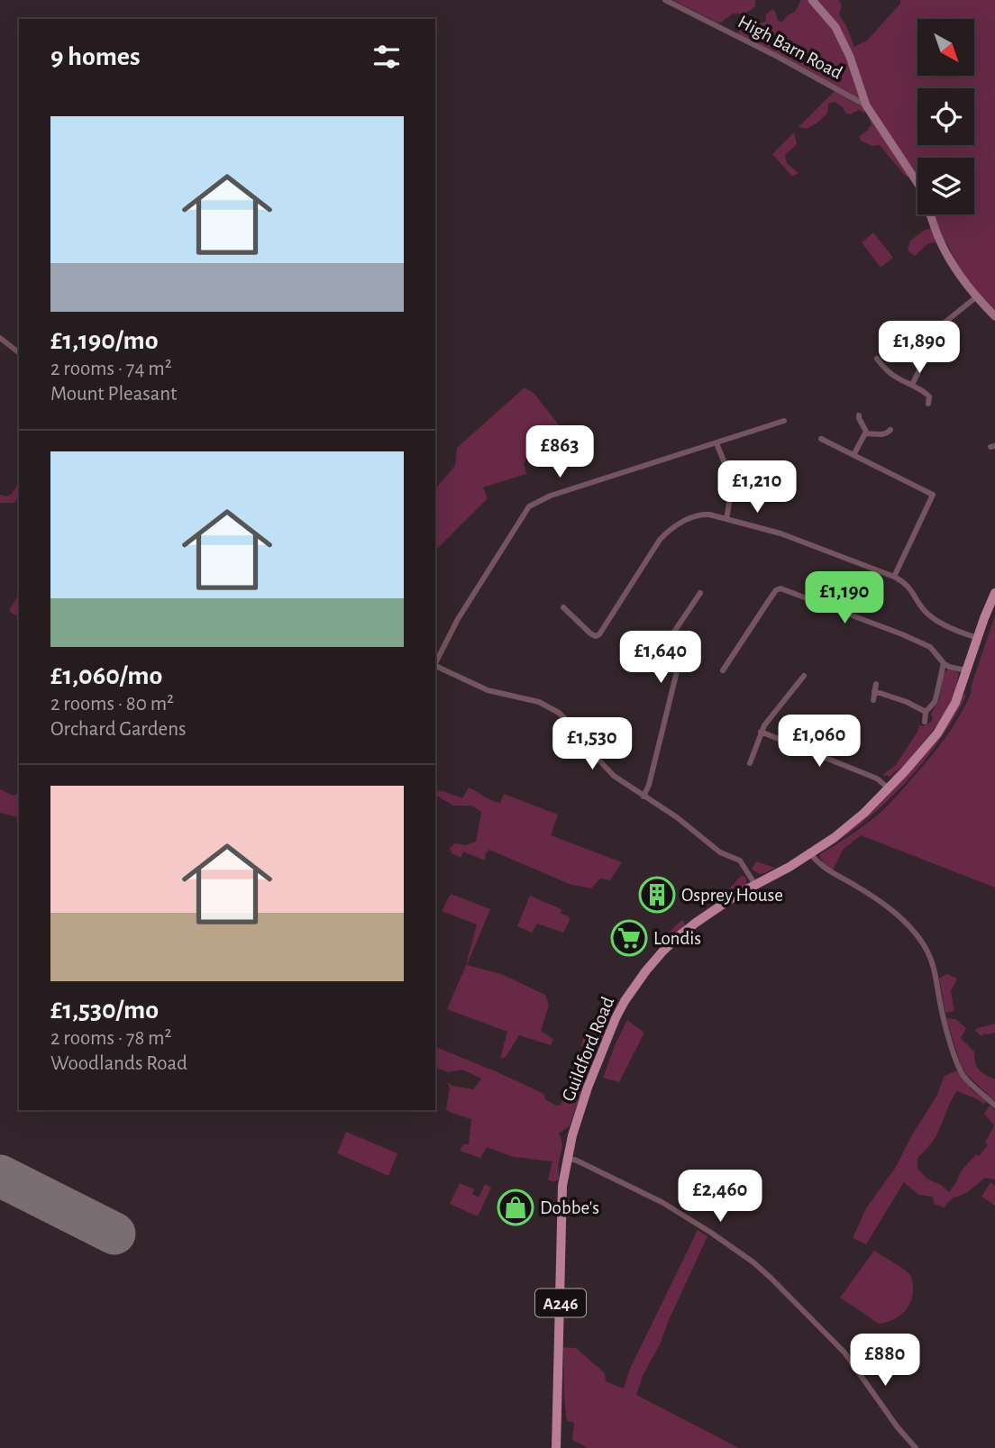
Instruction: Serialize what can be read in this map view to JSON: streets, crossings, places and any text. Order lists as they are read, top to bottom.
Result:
{
  "streets": {
    "main road": ["Guildford Road", "A246"],
    "street": ["High Barn Road"]
  },
  "places": {
    "building": ["Osprey House"],
    "supermarket": ["Londis"],
    "shop": ["Dobbe's"]
  },
  "north": "bottom right",
  "page": {
    "heading": "9 homes",
    "list": [
      {
        "name": "£1,190/mo",
        "note": "2 rooms · 74 m² · Mount Pleasant"
      },
      {
        "name": "£1,060/mo",
        "note": "2 rooms · 80 m² · Orchard Gardens"
      },
      {
        "name": "£1,530/mo",
        "note": "2 rooms · 78 m² · Woodlands Road"
      }
    ],
    "price": [
      "£1,890",
      "£863",
      "£1,210",
      "£1,190",
      "£1,640",
      "£1,060",
      "£1,530",
      "£2,460",
      "£880"
    ]
  }
}
